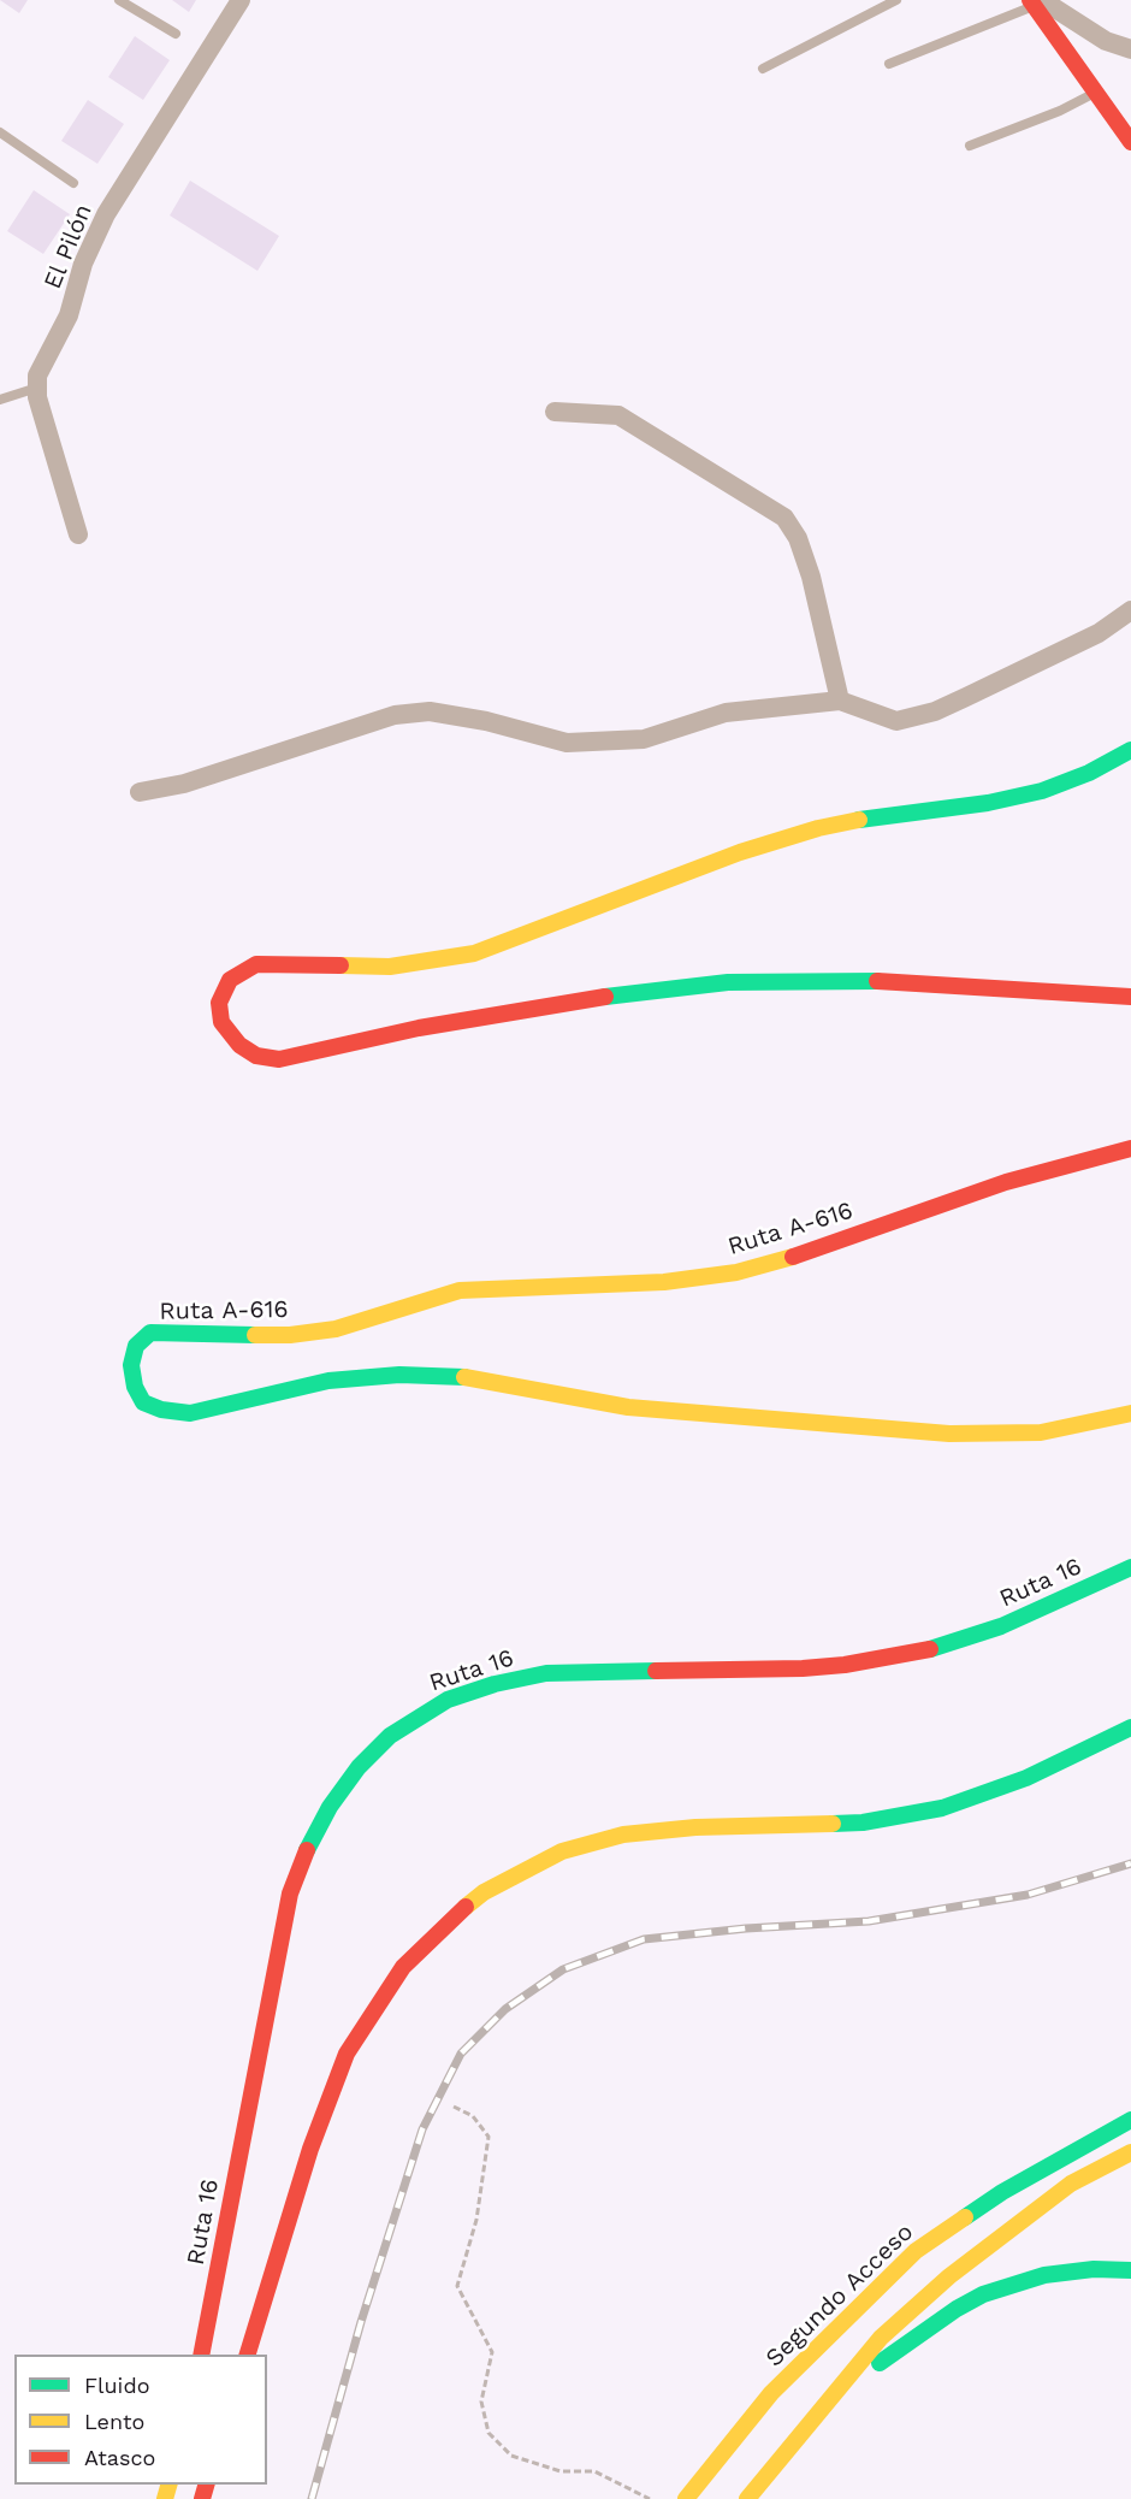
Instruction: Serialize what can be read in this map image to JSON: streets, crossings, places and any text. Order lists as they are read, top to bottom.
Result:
{
  "streets": {
    "main road": ["Ruta A-616", "Ruta 16", "Segundo Acceso"],
    "street": ["El Pilón"]
  },
  "legend": ["Fluido", "Lento", "Atasco"]
}
